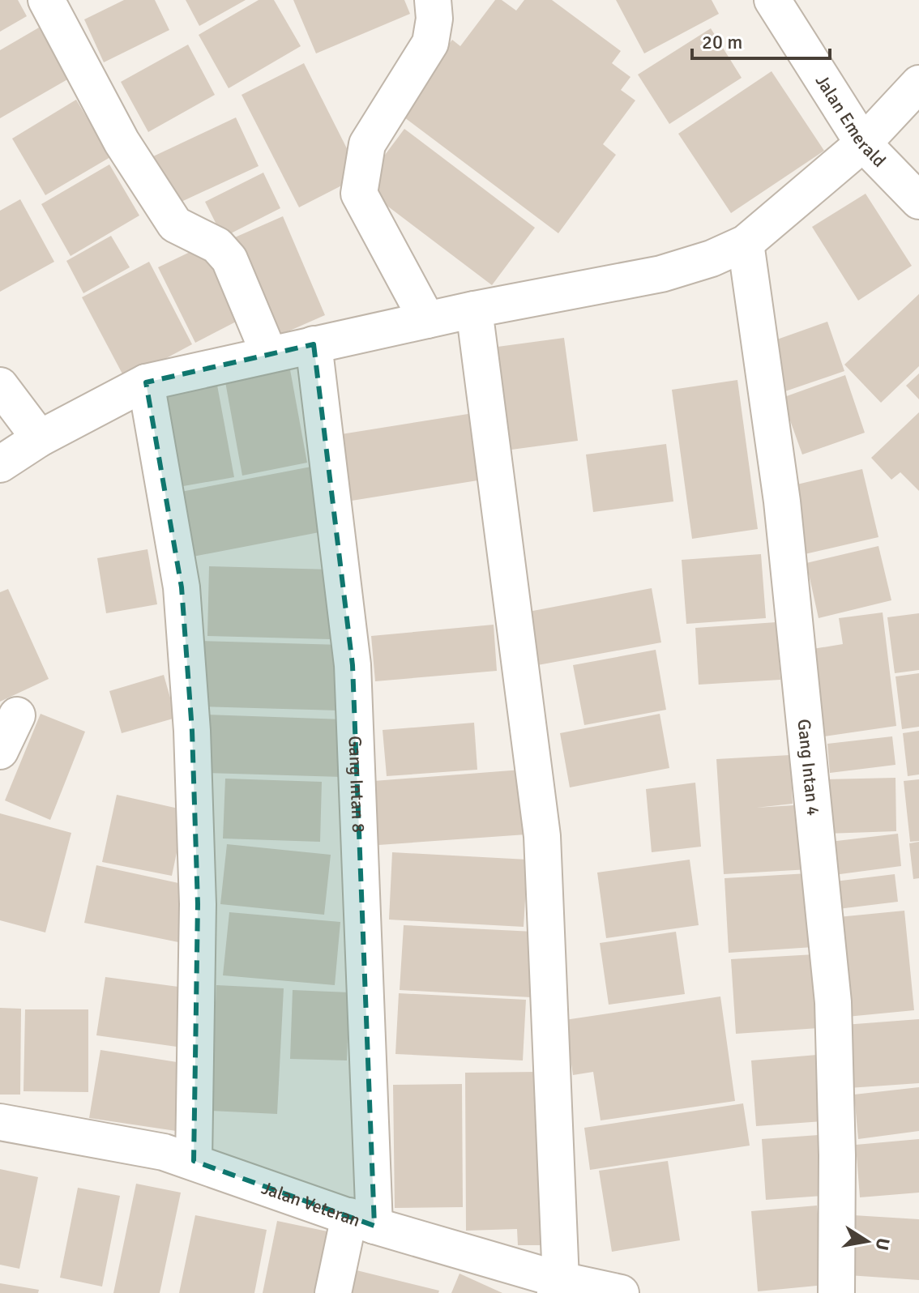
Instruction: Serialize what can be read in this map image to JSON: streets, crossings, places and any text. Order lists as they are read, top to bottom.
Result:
{
  "streets": {
    "street": [
      "Jalan Emerald",
      "Gang Intan 4",
      "Gang Intan 8",
      "Jalan Veteran"
    ]
  },
  "crossings": [
    ["Gang Intan 8", "Jalan Veteran"]
  ],
  "scale_bar": "20 m",
  "north": "right"
}
